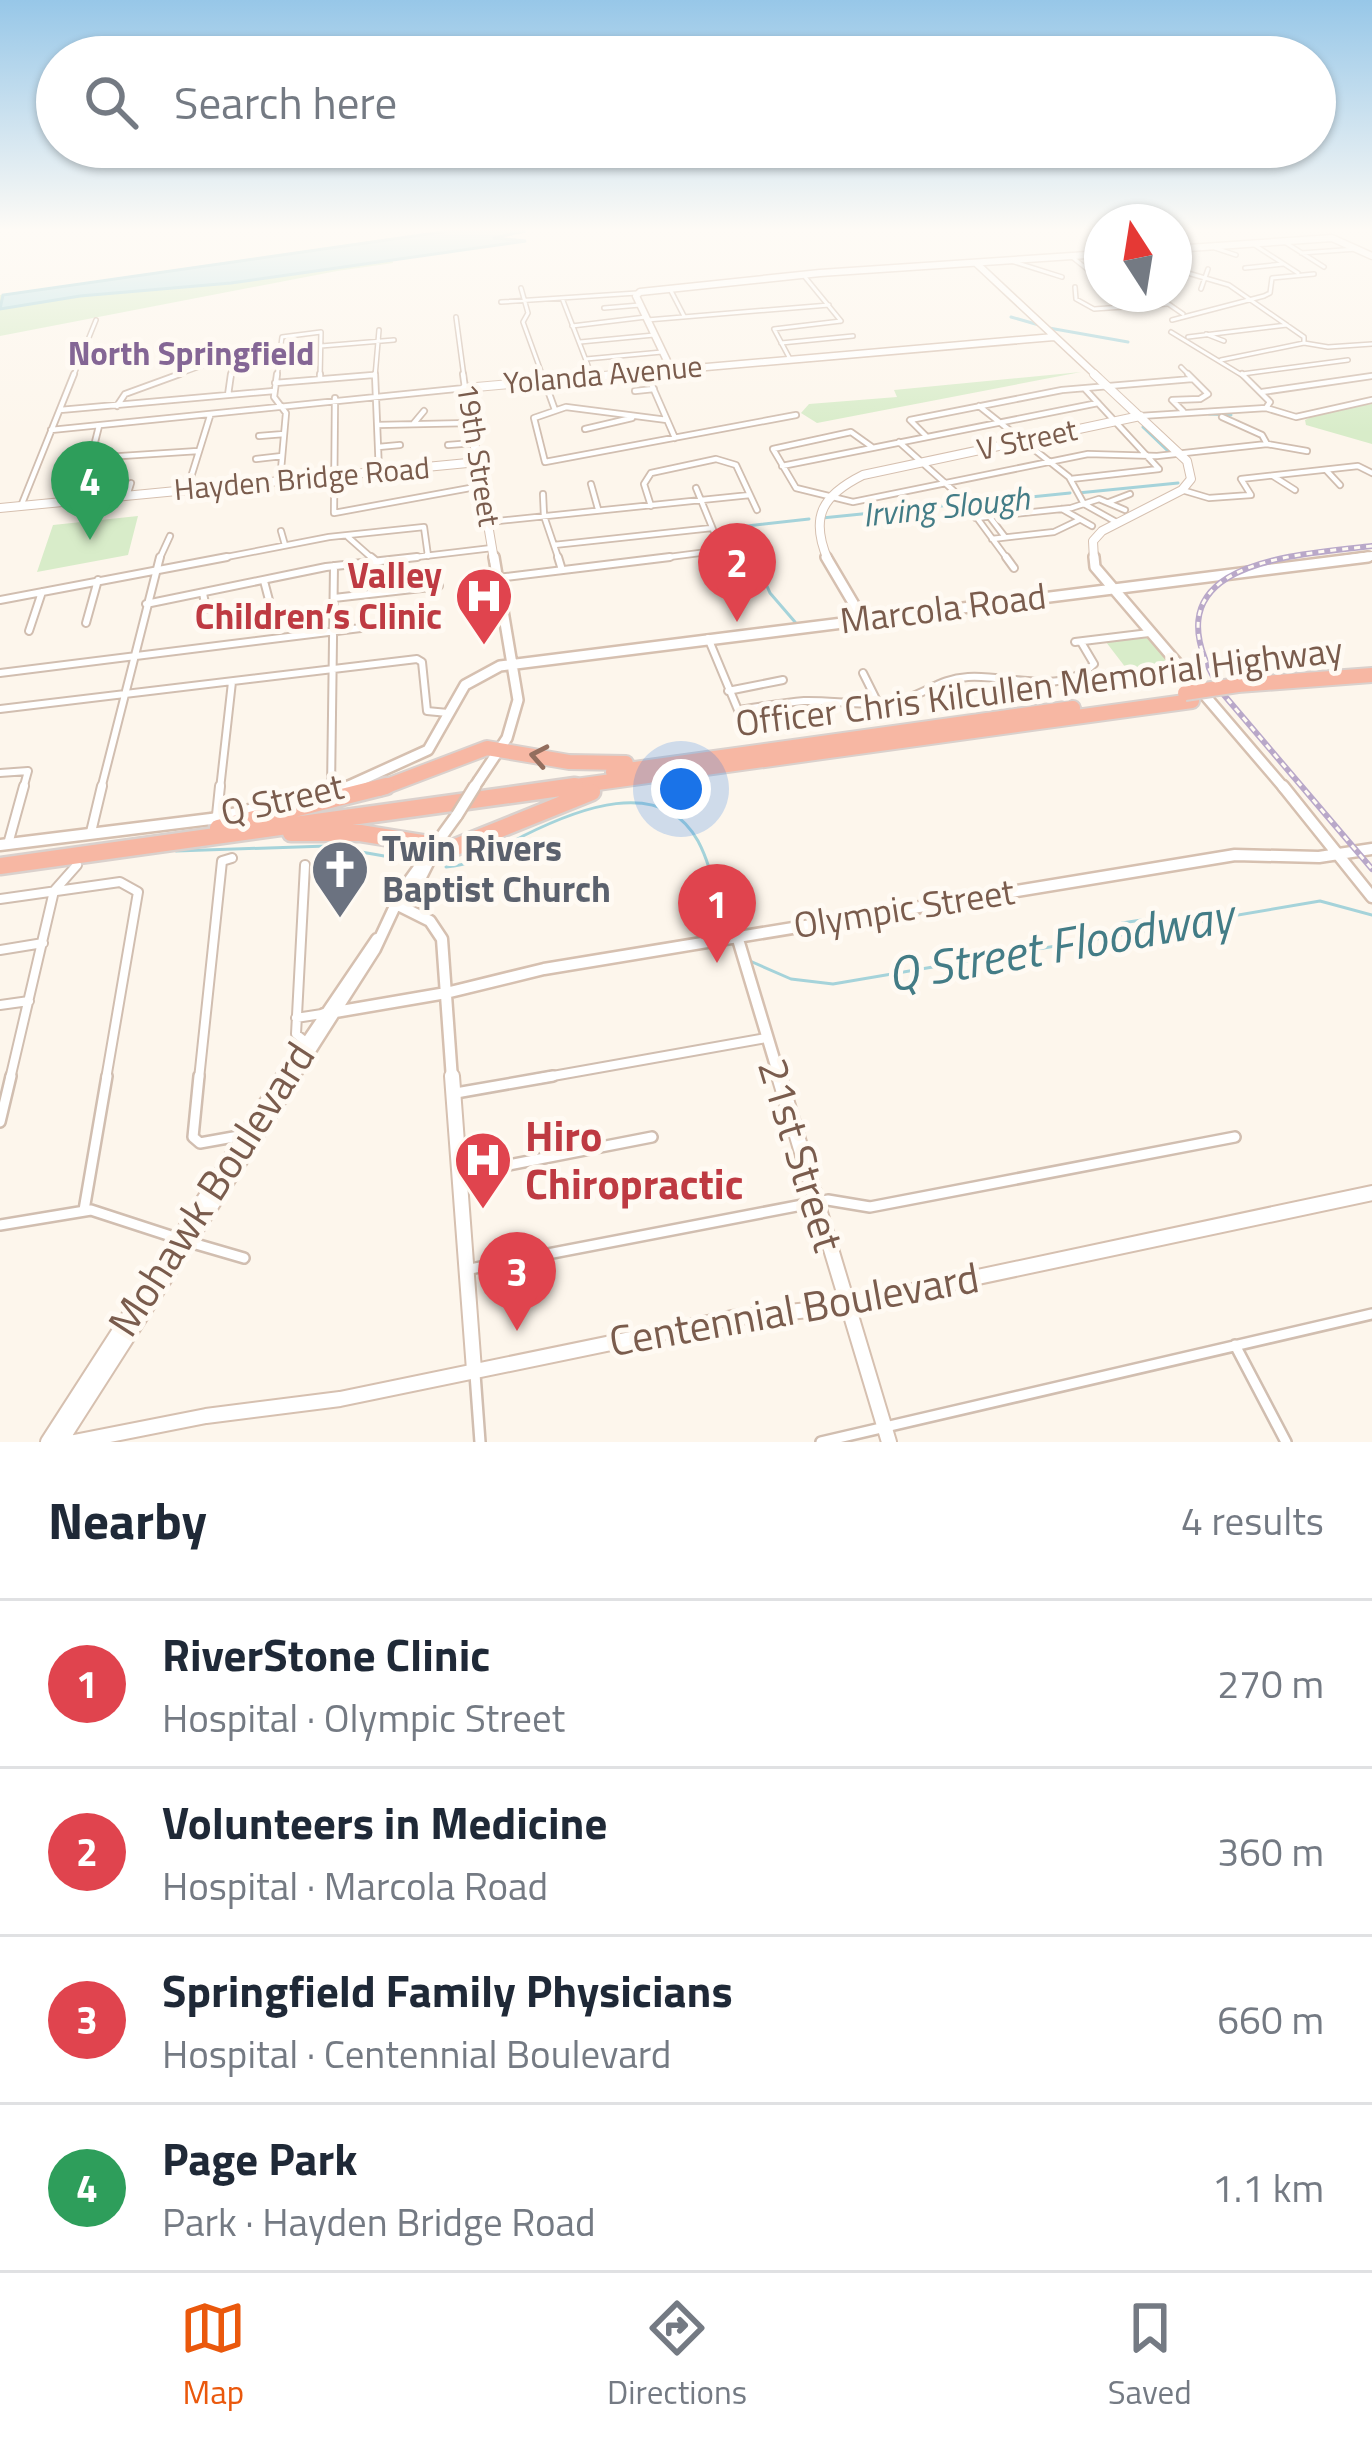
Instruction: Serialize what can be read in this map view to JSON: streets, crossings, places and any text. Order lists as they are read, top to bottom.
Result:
{
  "streets": {
    "highway": ["Officer Chris Kilcullen Memorial Highway"],
    "street": [
      "Yolanda Avenue",
      "V Street",
      "19th Street",
      "Hayden Bridge Road",
      "Marcola Road",
      "Q Street",
      "Olympic Street",
      "21st Street",
      "Mohawk Boulevard",
      "Centennial Boulevard"
    ]
  },
  "crossings": [
    ["Yolanda Avenue", "19th Street"],
    ["19th Street", "Hayden Bridge Road"],
    ["19th Street", "Marcola Road"],
    ["19th Street", "Q Street"],
    ["19th Street", "Mohawk Boulevard"],
    ["Marcola Road", "Q Street"],
    ["Marcola Road", "Mohawk Boulevard"],
    ["Officer Chris Kilcullen Memorial Highway", "Q Street"],
    ["Q Street", "Mohawk Boulevard"],
    ["Olympic Street", "21st Street"],
    ["Olympic Street", "Mohawk Boulevard"],
    ["21st Street", "Centennial Boulevard"]
  ],
  "districts": ["North Springfield"],
  "water": ["Irving Slough", "Q Street Floodway"],
  "places": {
    "hospital": ["Valley Children’s Clinic", "Hiro Chiropractic"],
    "church": ["Twin Rivers Baptist Church"]
  },
  "north": "top",
  "page": {
    "search": "Search here",
    "pins": [
      "4",
      "2",
      "1",
      "3"
    ],
    "heading": ["Nearby", "4 results"],
    "list": [
      {
        "mark": "1",
        "name": "RiverStone Clinic",
        "note": "Hospital · Olympic Street",
        "value": "270 m"
      },
      {
        "mark": "2",
        "name": "Volunteers in Medicine",
        "note": "Hospital · Marcola Road",
        "value": "360 m"
      },
      {
        "mark": "3",
        "name": "Springfield Family Physicians",
        "note": "Hospital · Centennial Boulevard",
        "value": "660 m"
      },
      {
        "mark": "4",
        "name": "Page Park",
        "note": "Park · Hayden Bridge Road",
        "value": "1.1 km"
      }
    ],
    "nav": ["Map", "Directions", "Saved"]
  }
}
